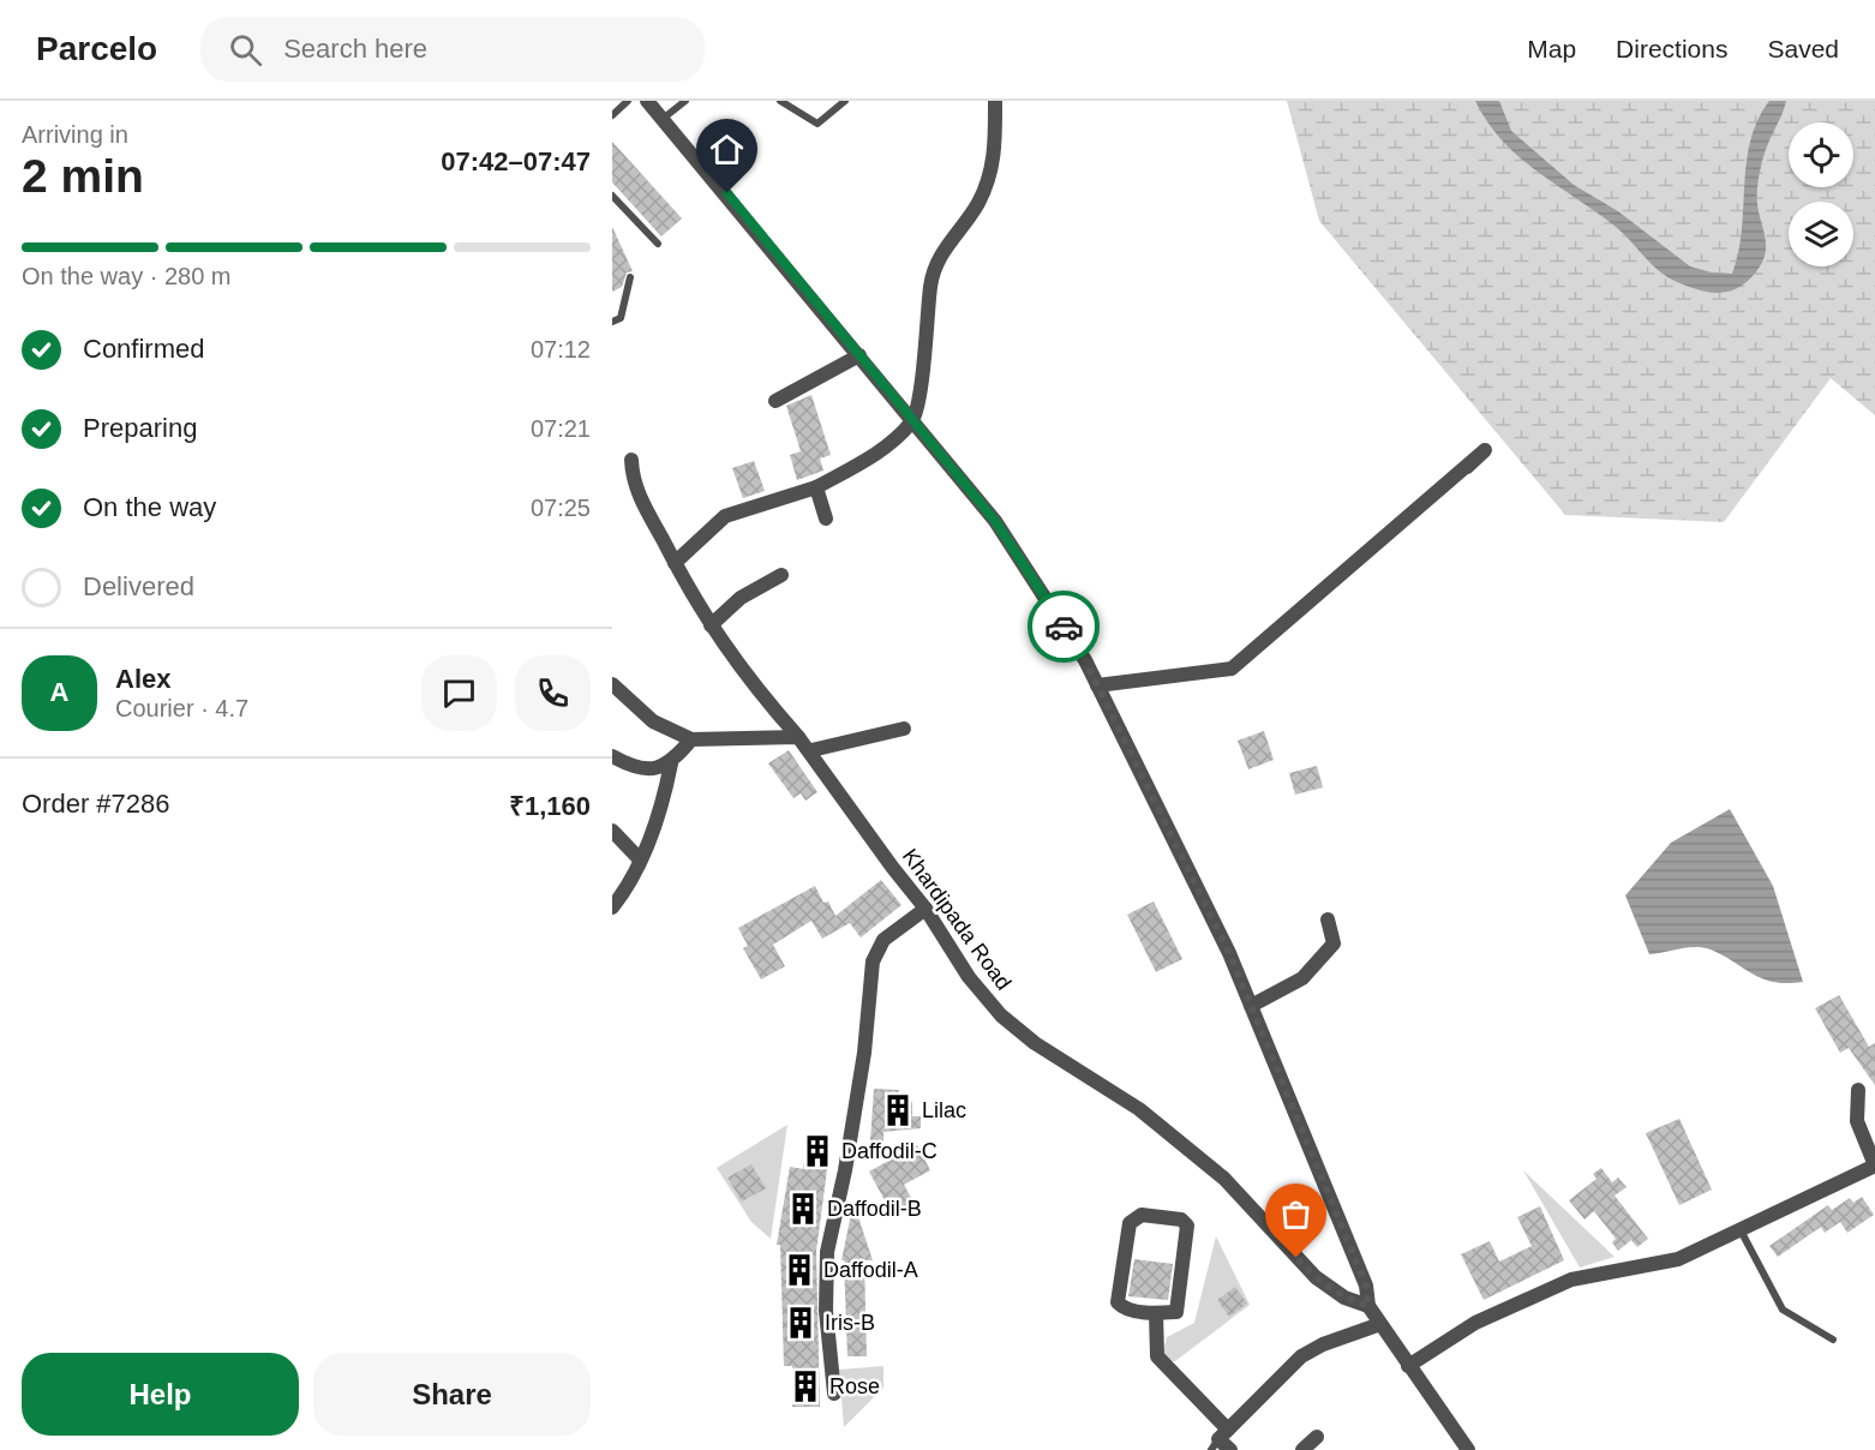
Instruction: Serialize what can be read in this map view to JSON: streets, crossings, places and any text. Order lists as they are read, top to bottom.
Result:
{
  "streets": {
    "street": ["Khardipada Road"]
  },
  "places": {
    "building": [
      "Lilac",
      "Daffodil-C",
      "Daffodil-B",
      "Daffodil-A",
      "Iris-B",
      "Rose"
    ]
  },
  "page": {
    "header": "Parcelo",
    "search": "Search here",
    "nav": ["Map", "Directions", "Saved"],
    "heading": ["2 min", "Arriving in", "07:42–07:47"],
    "panel": [
      "Alex",
      "Courier · 4.7",
      "Order #7286",
      "₹1,160"
    ],
    "bar": "On the way · 280 m",
    "list": [
      ["Confirmed", "07:12"],
      ["Preparing", "07:21"],
      ["On the way", "07:25"],
      "Delivered"
    ],
    "round": "A",
    "buttons": ["Help", "Share"]
  }
}
